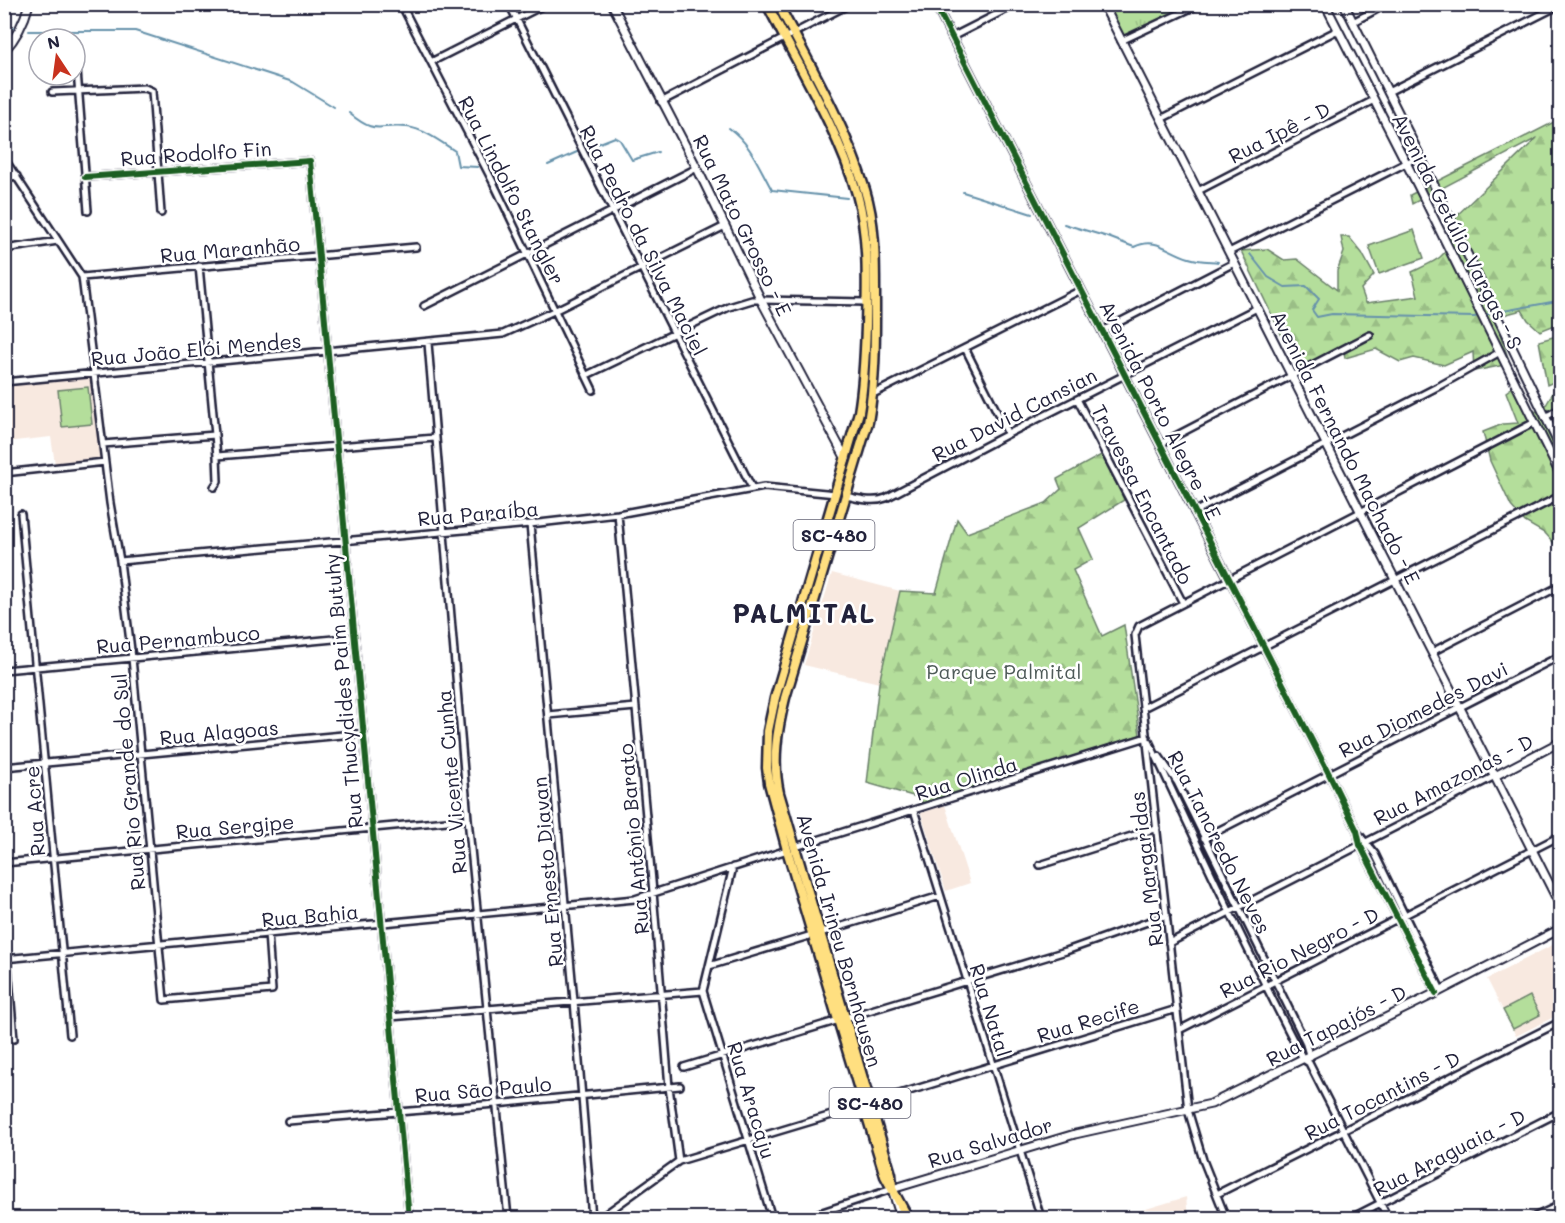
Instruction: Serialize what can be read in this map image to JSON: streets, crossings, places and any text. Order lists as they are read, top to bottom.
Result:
{
  "streets": {
    "main road": ["SC-480", "Avenida Irineu Bornhausen"],
    "street": [
      "Rua Ipê - D",
      "Rua Rodolfo Fin",
      "Rua Lindolfo Stangler",
      "Rua Mato Grosso - E",
      "Avenida Getúlio Vargas - S",
      "Rua Pedro da Silva Maciel",
      "Rua Maranhão",
      "Rua João Elói Mendes",
      "Avenida Porto Alegre - E",
      "Rua David Cansian",
      "Avenida Fernando Machado - E",
      "Travessa Encantado",
      "Rua Paraíba",
      "Rua Pernambuco",
      "Rua Thucydides Paim Butuhy",
      "Rua Diomedes Davi",
      "Rua Alagoas",
      "Rua Olinda",
      "Rua Amazonas - D",
      "Rua Rio Grande do Sul",
      "Rua Vicente Cunha",
      "Rua Acre",
      "Rua Sergipe",
      "Rua Antônio Barato",
      "Rua Tancredo Neves",
      "Rua Margaridas",
      "Rua Ernesto Diavan",
      "Rua Bahia",
      "Rua Rio Negro - D",
      "Rua Natal",
      "Rua Recife",
      "Rua Tapajós - D",
      "Rua São Paulo",
      "Rua Tocantins - D",
      "Rua Aracaju",
      "Rua Salvador",
      "Rua Araguaia - D"
    ]
  },
  "crossings": [
    ["Rua Ipê - D", "Avenida Getúlio Vargas - S"],
    ["Rua Ipê - D", "Avenida Fernando Machado - E"],
    ["Rua Rodolfo Fin", "Rua Thucydides Paim Butuhy"],
    ["Rua Lindolfo Stangler", "Rua João Elói Mendes"],
    ["Rua Mato Grosso - E", "Rua João Elói Mendes"],
    ["Rua Mato Grosso - E", "Avenida Irineu Bornhausen"],
    ["Rua Pedro da Silva Maciel", "Rua João Elói Mendes"],
    ["Rua Pedro da Silva Maciel", "Rua Paraíba"],
    ["Rua Maranhão", "Rua Thucydides Paim Butuhy"],
    ["Rua Maranhão", "Rua Rio Grande do Sul"],
    ["Rua João Elói Mendes", "Rua Thucydides Paim Butuhy"],
    ["Rua João Elói Mendes", "Rua Rio Grande do Sul"],
    ["Rua João Elói Mendes", "Rua Vicente Cunha"],
    ["Avenida Porto Alegre - E", "Rua David Cansian"],
    ["Avenida Porto Alegre - E", "Rua Diomedes Davi"],
    ["Avenida Porto Alegre - E", "Rua Amazonas - D"],
    ["Avenida Porto Alegre - E", "Rua Rio Negro - D"],
    ["Avenida Porto Alegre - E", "Rua Tapajós - D"],
    ["Rua David Cansian", "Avenida Fernando Machado - E"],
    ["Rua David Cansian", "Travessa Encantado"],
    ["Rua David Cansian", "Avenida Irineu Bornhausen"],
    ["Avenida Fernando Machado - E", "Rua Diomedes Davi"],
    ["Avenida Fernando Machado - E", "Rua Amazonas - D"],
    ["Avenida Fernando Machado - E", "Rua Rio Negro - D"],
    ["Travessa Encantado", "Rua Margaridas"],
    ["Rua Paraíba", "Rua Thucydides Paim Butuhy"],
    ["Rua Paraíba", "Rua Rio Grande do Sul"],
    ["Rua Paraíba", "Rua Vicente Cunha"],
    ["Rua Paraíba", "Rua Antônio Barato"],
    ["Rua Paraíba", "Rua Ernesto Diavan"],
    ["Rua Paraíba", "Avenida Irineu Bornhausen"],
    ["SC-480", "Avenida Irineu Bornhausen"],
    ["SC-480", "Rua Salvador"],
    ["Rua Pernambuco", "Rua Thucydides Paim Butuhy"],
    ["Rua Pernambuco", "Rua Rio Grande do Sul"],
    ["Rua Pernambuco", "Rua Acre"],
    ["Rua Thucydides Paim Butuhy", "Rua Alagoas"],
    ["Rua Thucydides Paim Butuhy", "Rua Sergipe"],
    ["Rua Thucydides Paim Butuhy", "Rua Bahia"],
    ["Rua Thucydides Paim Butuhy", "Rua São Paulo"],
    ["Rua Diomedes Davi", "Rua Tancredo Neves"],
    ["Rua Alagoas", "Rua Rio Grande do Sul"],
    ["Rua Alagoas", "Rua Acre"],
    ["Rua Olinda", "Rua Antônio Barato"],
    ["Rua Olinda", "Rua Tancredo Neves"],
    ["Rua Olinda", "Rua Margaridas"],
    ["Rua Olinda", "Rua Bahia"],
    ["Rua Olinda", "Avenida Irineu Bornhausen"],
    ["Rua Olinda", "Rua Natal"],
    ["Rua Amazonas - D", "Rua Tancredo Neves"],
    ["Rua Amazonas - D", "Rua Margaridas"],
    ["Rua Rio Grande do Sul", "Rua Sergipe"],
    ["Rua Rio Grande do Sul", "Rua Bahia"],
    ["Rua Vicente Cunha", "Rua Sergipe"],
    ["Rua Vicente Cunha", "Rua Bahia"],
    ["Rua Vicente Cunha", "Rua São Paulo"],
    ["Rua Acre", "Rua Sergipe"],
    ["Rua Acre", "Rua Bahia"],
    ["Rua Antônio Barato", "Rua Bahia"],
    ["Rua Antônio Barato", "Rua Recife"],
    ["Rua Antônio Barato", "Rua São Paulo"],
    ["Rua Tancredo Neves", "Rua Margaridas"],
    ["Rua Tancredo Neves", "Rua Rio Negro - D"],
    ["Rua Tancredo Neves", "Rua Tapajós - D"],
    ["Rua Tancredo Neves", "Rua Tocantins - D"],
    ["Rua Tancredo Neves", "Rua Araguaia - D"],
    ["Rua Margaridas", "Rua Rio Negro - D"],
    ["Rua Margaridas", "Rua Recife"],
    ["Rua Margaridas", "Rua Tapajós - D"],
    ["Rua Margaridas", "Rua Tocantins - D"],
    ["Rua Margaridas", "Rua Salvador"],
    ["Rua Ernesto Diavan", "Rua Bahia"],
    ["Rua Ernesto Diavan", "Rua São Paulo"],
    ["Avenida Irineu Bornhausen", "Rua Recife"],
    ["Avenida Irineu Bornhausen", "Rua Salvador"],
    ["Rua Natal", "Rua Recife"],
    ["Rua Natal", "Rua Salvador"],
    ["Rua Recife", "Rua Aracaju"],
    ["Rua Tapajós - D", "Rua Salvador"]
  ],
  "districts": ["PALMITAL"],
  "parks": ["Parque Palmital"],
  "north": "top"
}
